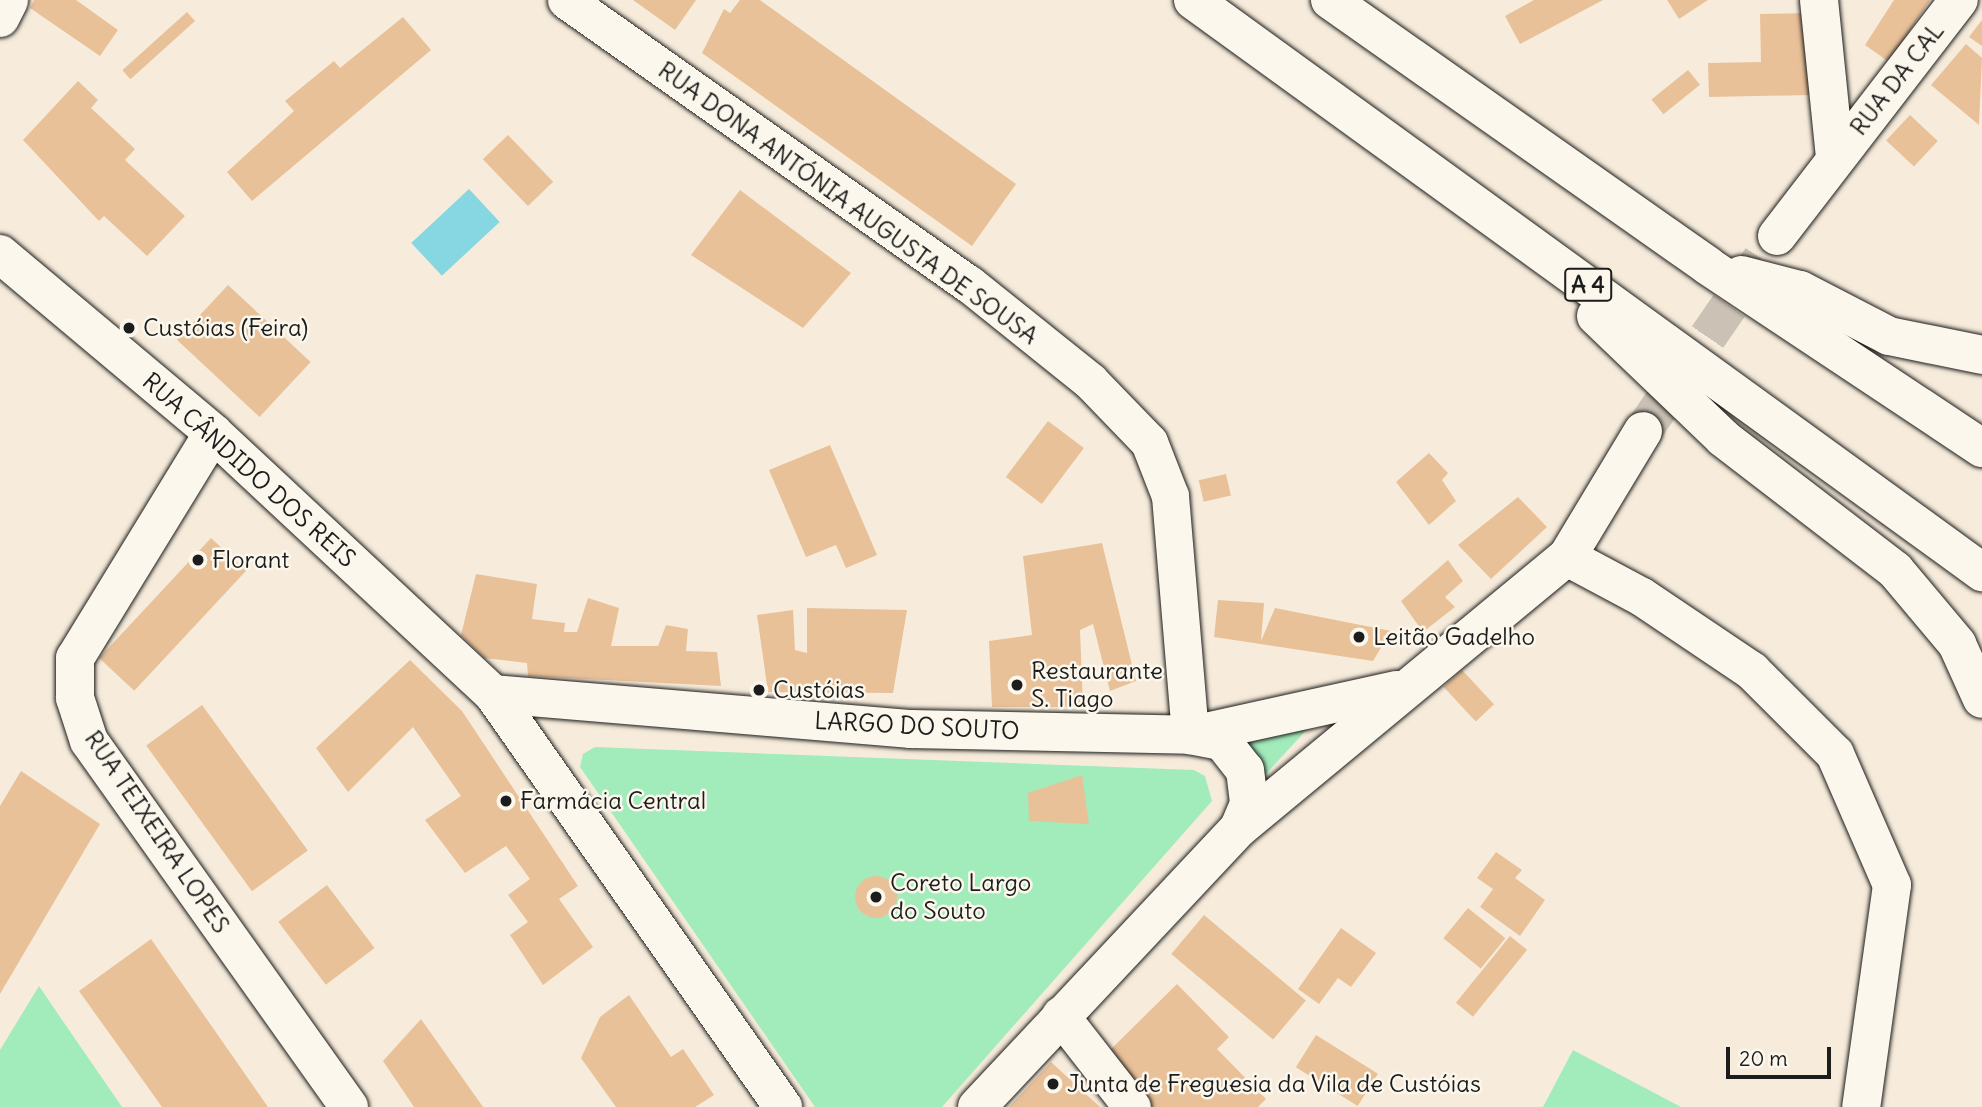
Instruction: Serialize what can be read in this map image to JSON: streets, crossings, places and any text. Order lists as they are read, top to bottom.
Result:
{
  "streets": {
    "main road": [
      "RUA DA CAL",
      "A 4",
      "RUA CÂNDIDO DOS REIS",
      "LARGO DO SOUTO",
      "RUA TEIXEIRA LOPES"
    ],
    "street": ["RUA DONA ANTÓNIA AUGUSTA DE SOUSA"]
  },
  "crossings": [
    ["RUA DONA ANTÓNIA AUGUSTA DE SOUSA", "LARGO DO SOUTO"],
    ["RUA CÂNDIDO DOS REIS", "LARGO DO SOUTO"],
    ["RUA CÂNDIDO DOS REIS", "RUA TEIXEIRA LOPES"]
  ],
  "places": [
    "Custóias (Feira)",
    "Florant",
    "Leitão Gadelho",
    "Restaurante S. Tiago",
    "Custóias",
    "Farmácia Central",
    "Coreto Largo do Souto",
    "Junta de Freguesia da Vila de Custóias"
  ],
  "scale_bar": "20 m"
}
